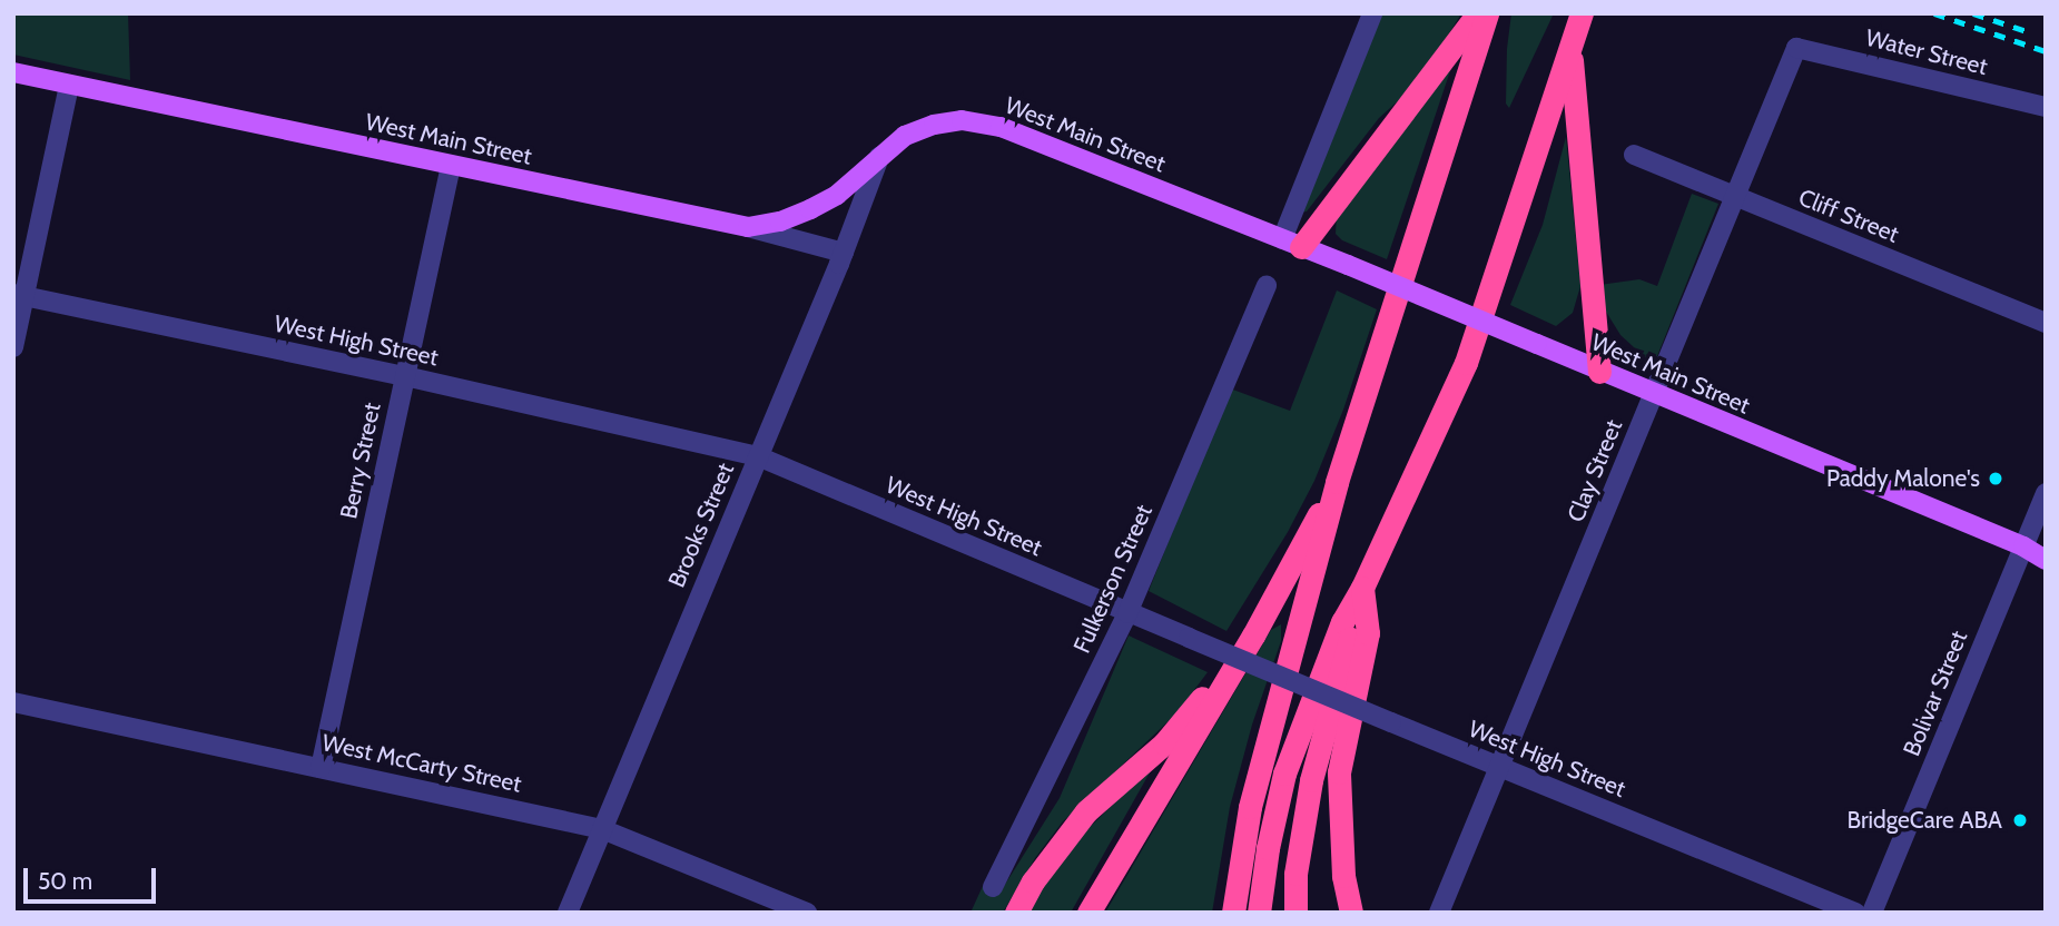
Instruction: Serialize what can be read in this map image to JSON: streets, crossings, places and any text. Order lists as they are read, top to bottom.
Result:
{
  "streets": {
    "main road": ["West Main Street"],
    "street": [
      "Water Street",
      "Cliff Street",
      "West High Street",
      "Berry Street",
      "Clay Street",
      "Brooks Street",
      "Fulkerson Street",
      "Bolivar Street",
      "West McCarty Street"
    ]
  },
  "crossings": [
    ["Water Street", "Clay Street"],
    ["West Main Street", "Berry Street"],
    ["West Main Street", "Clay Street"],
    ["West Main Street", "Brooks Street"],
    ["West Main Street", "Bolivar Street"],
    ["Cliff Street", "Clay Street"],
    ["West High Street", "Berry Street"],
    ["West High Street", "Clay Street"],
    ["West High Street", "Brooks Street"],
    ["West High Street", "Fulkerson Street"],
    ["Berry Street", "West McCarty Street"],
    ["Brooks Street", "West McCarty Street"]
  ],
  "places": ["Paddy Malone's", "BridgeCare ABA"],
  "scale_bar": "50 m"
}
